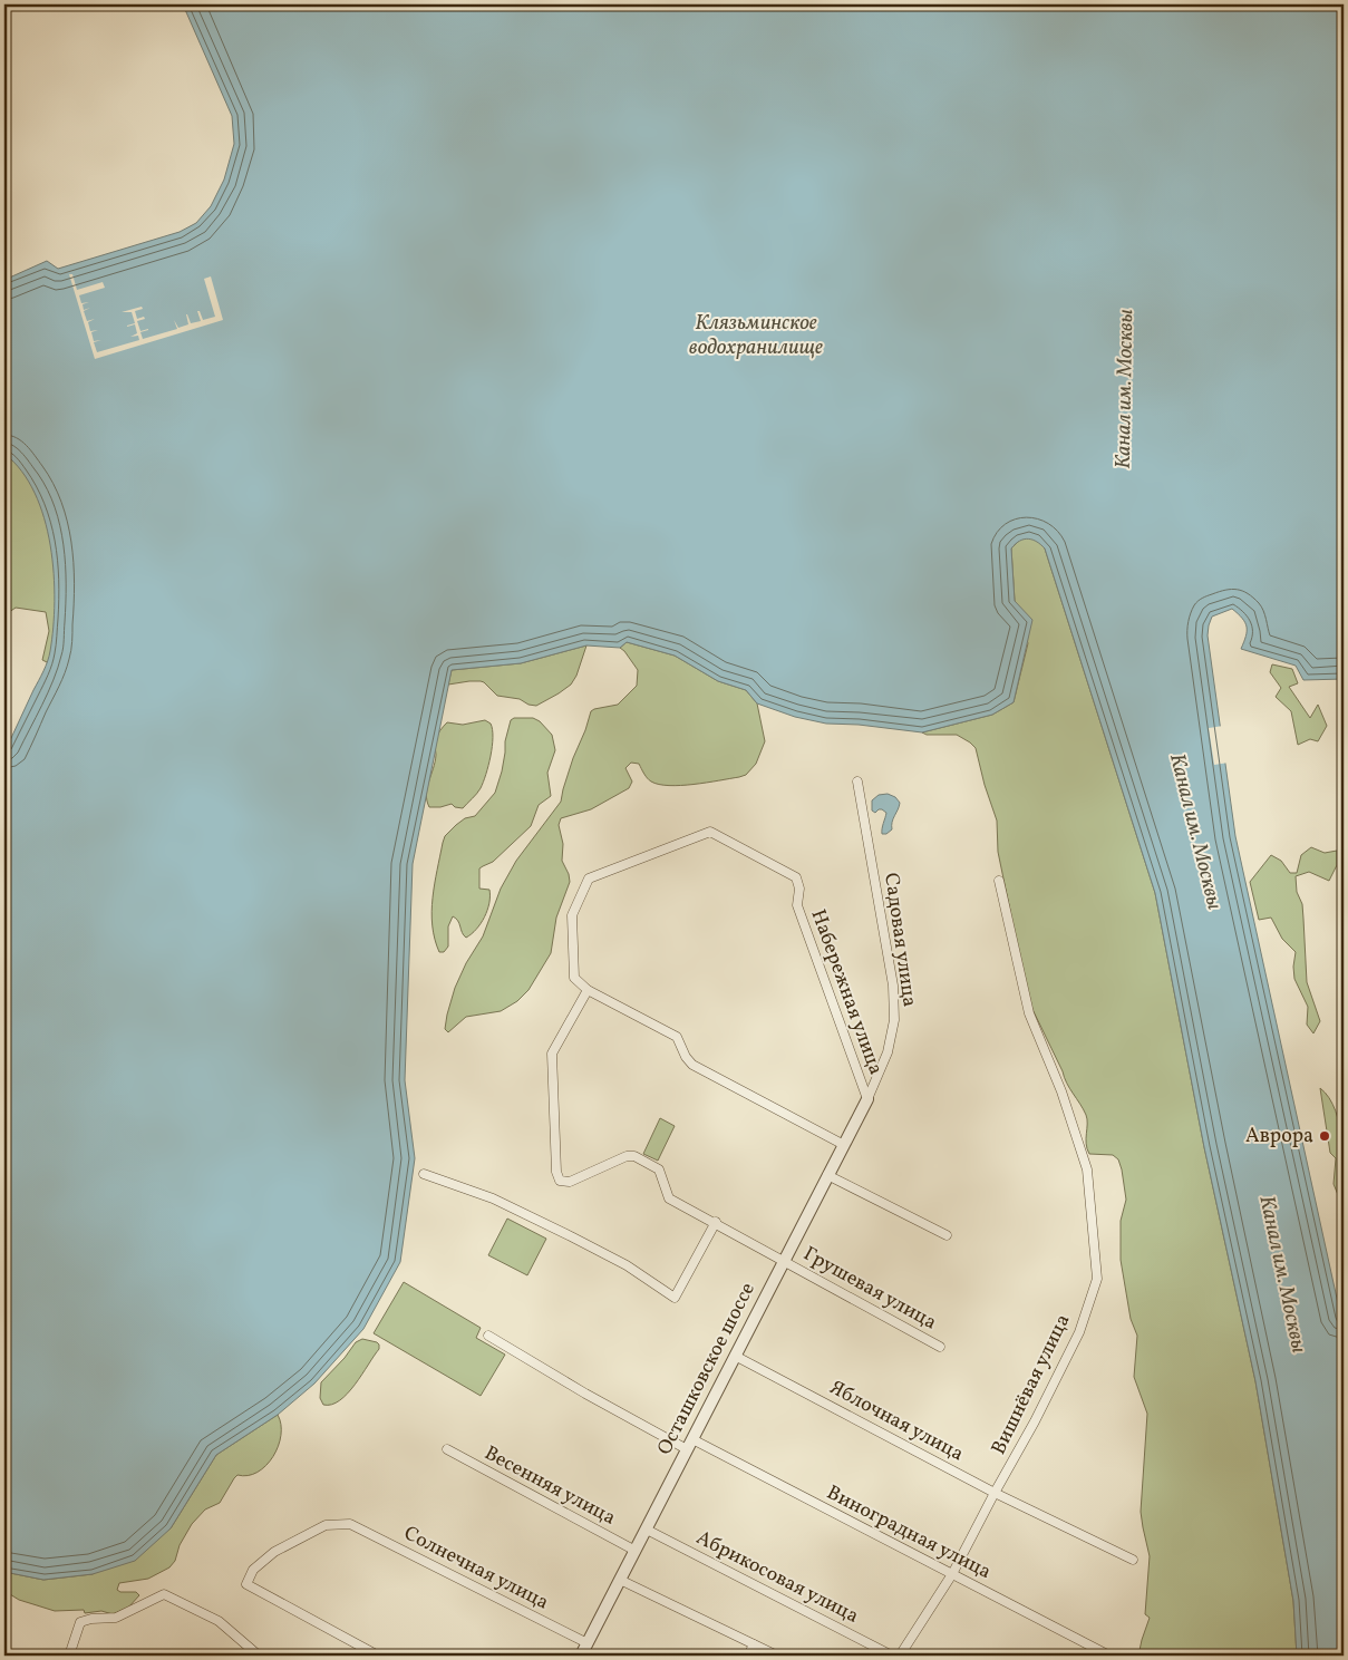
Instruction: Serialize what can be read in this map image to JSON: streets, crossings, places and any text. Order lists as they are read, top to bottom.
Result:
{
  "streets": {
    "street": [
      "Садовая улица",
      "Набережная улица",
      "Грушевая улица",
      "Осташковское шоссе",
      "Вишнёвая улица",
      "Яблочная улица",
      "Весенняя улица",
      "Виноградная улица",
      "Солнечная улица",
      "Абрикосовая улица"
    ]
  },
  "crossings": [
    ["Садовая улица", "Набережная улица"],
    ["Садовая улица", "Осташковское шоссе"],
    ["Набережная улица", "Грушевая улица"],
    ["Набережная улица", "Осташковское шоссе"],
    ["Грушевая улица", "Осташковское шоссе"],
    ["Осташковское шоссе", "Яблочная улица"],
    ["Осташковское шоссе", "Весенняя улица"],
    ["Осташковское шоссе", "Виноградная улица"],
    ["Осташковское шоссе", "Солнечная улица"],
    ["Осташковское шоссе", "Абрикосовая улица"],
    ["Вишнёвая улица", "Яблочная улица"],
    ["Вишнёвая улица", "Виноградная улица"]
  ],
  "water": ["Клязьминское водохранилище", "Канал им. Москвы"],
  "places": ["Аврора"]
}
